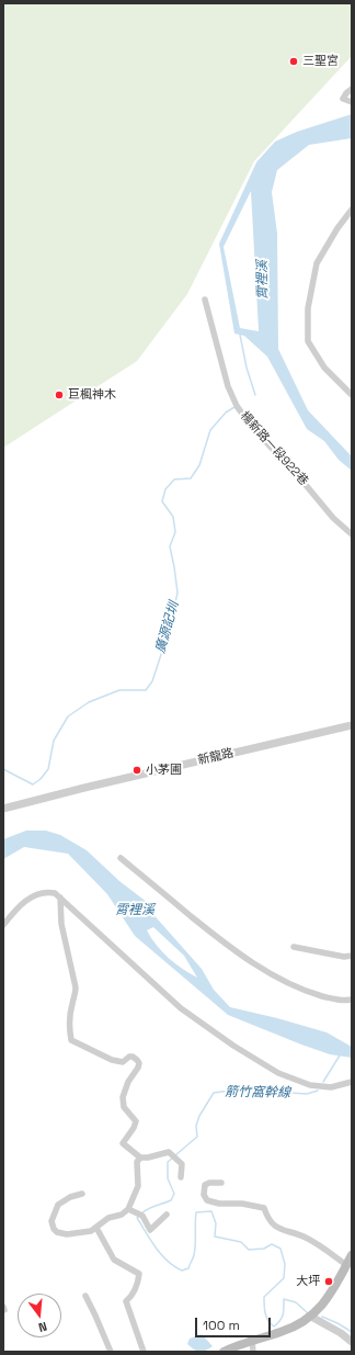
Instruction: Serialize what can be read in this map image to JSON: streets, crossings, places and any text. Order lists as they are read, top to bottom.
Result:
{
  "streets": {
    "street": ["楊新路一段922巷", "新龍路"]
  },
  "water": ["霄裡溪", "廣源記圳", "箭竹窩幹線"],
  "places": [
    "三聖宮",
    "巨楓神木",
    "小茅圃",
    "大坪"
  ],
  "scale_bar": "100 m",
  "north": "bottom"
}
